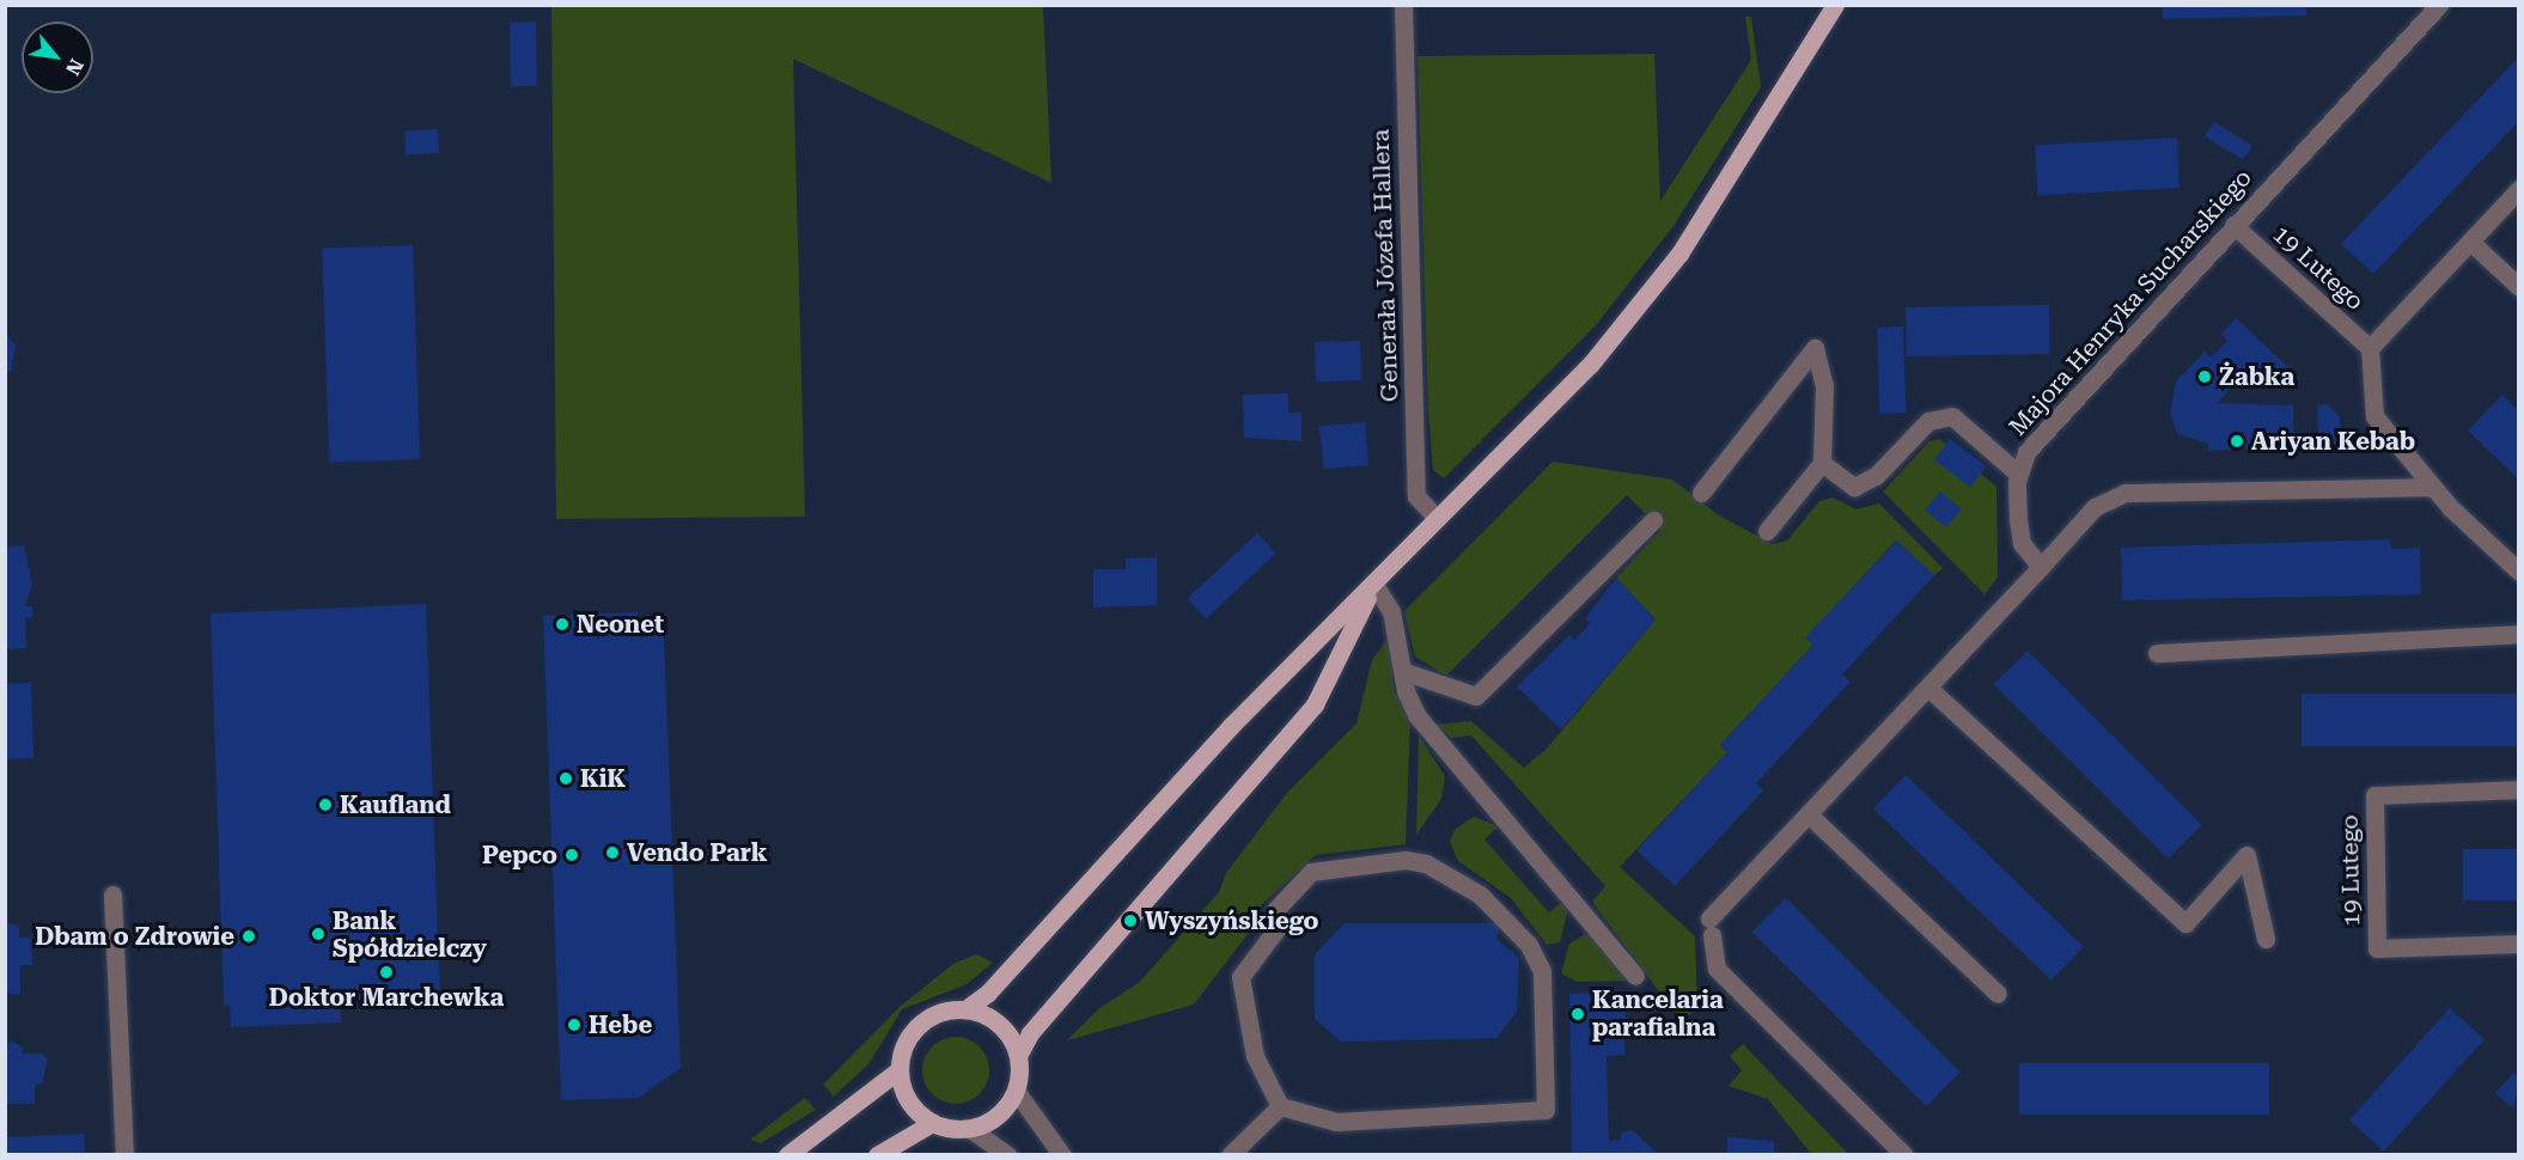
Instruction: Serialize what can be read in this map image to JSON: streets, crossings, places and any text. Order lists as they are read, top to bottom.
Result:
{
  "streets": {
    "street": ["Generała Józefa Hallera", "19 Lutego", "Majora Henryka Sucharskiego"]
  },
  "crossings": [
    ["19 Lutego", "Majora Henryka Sucharskiego"]
  ],
  "places": [
    "Żabka",
    "Ariyan Kebab",
    "Neonet",
    "KiK",
    "Kaufland",
    "Vendo Park",
    "Pepco",
    "Wyszyńskiego",
    "Bank Spółdzielczy",
    "Dbam o Zdrowie",
    "Doktor Marchewka",
    "Kancelaria parafialna",
    "Hebe"
  ],
  "north": "bottom right"
}
